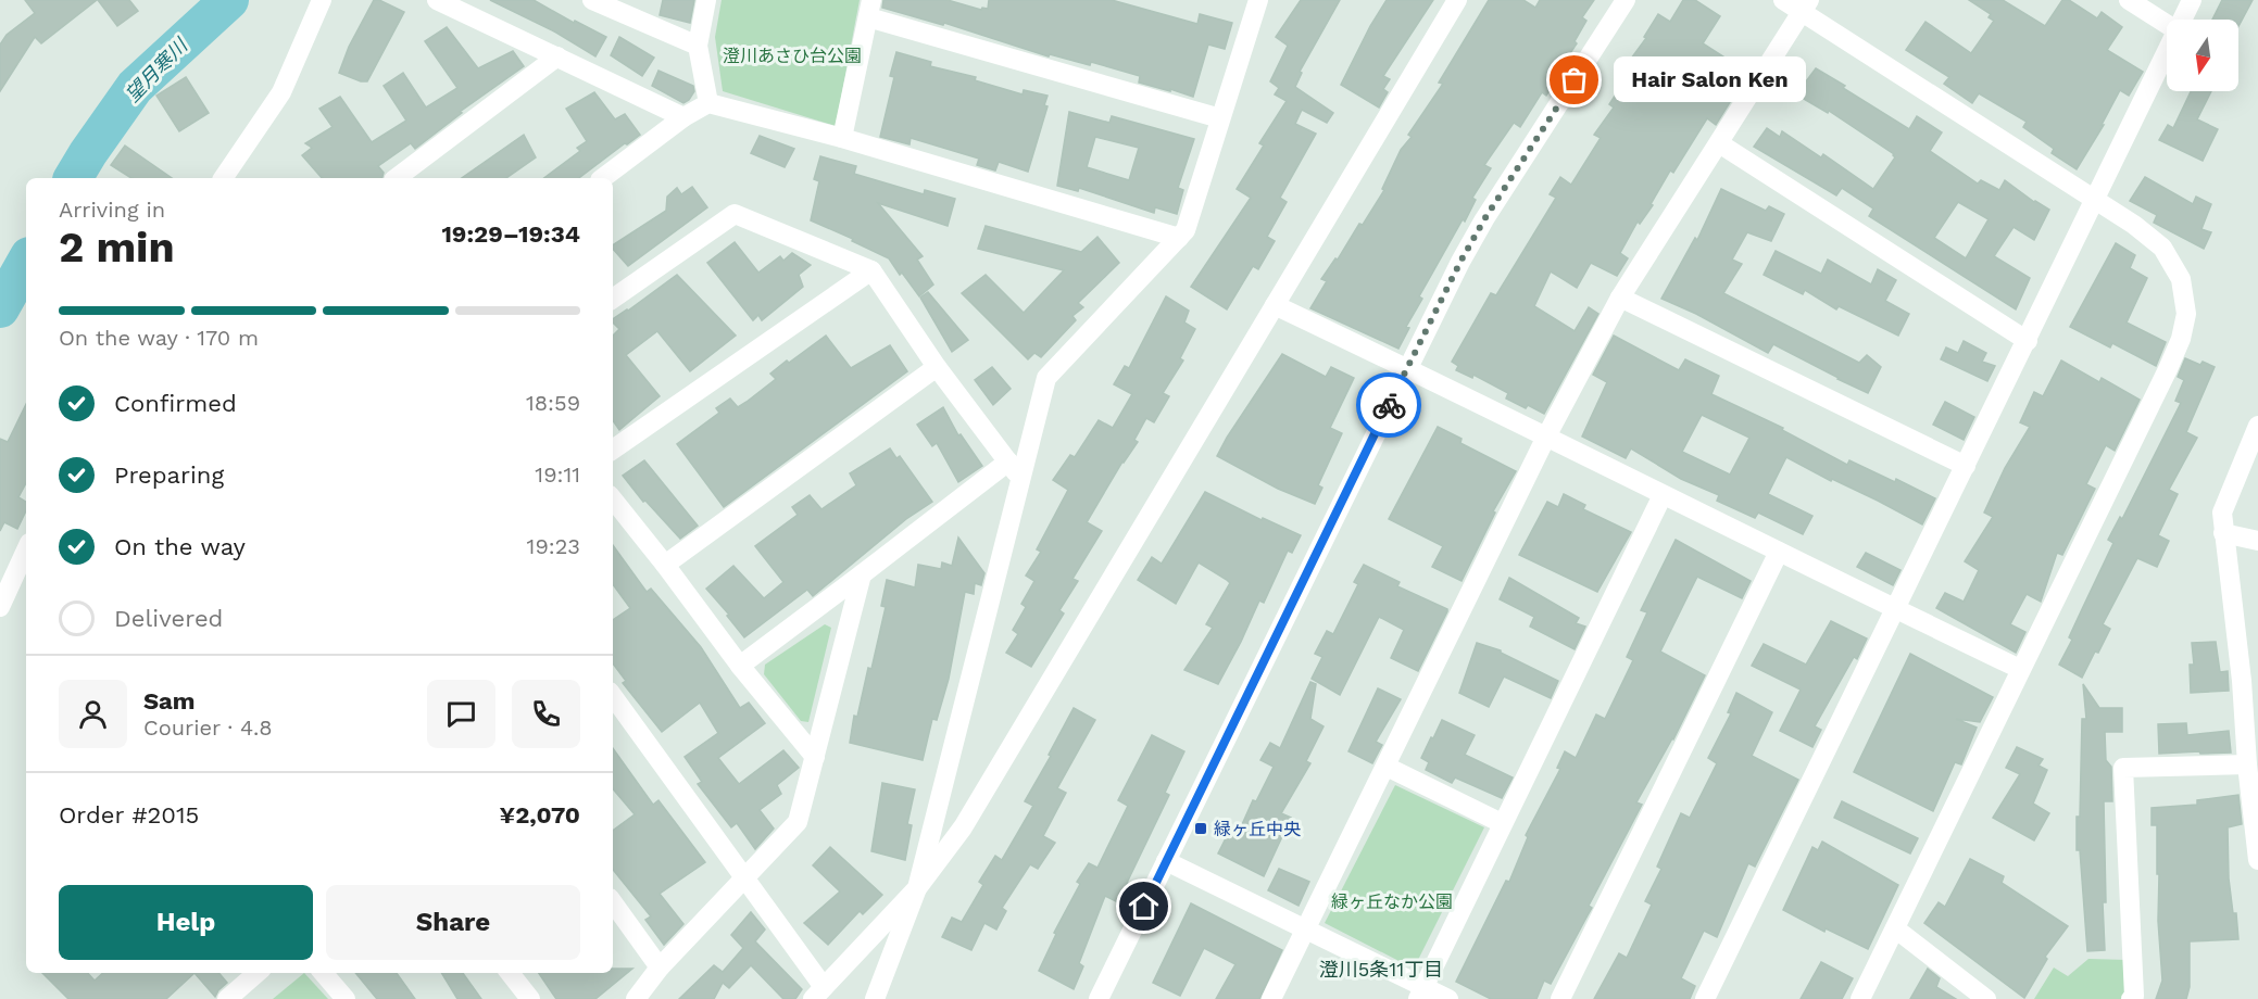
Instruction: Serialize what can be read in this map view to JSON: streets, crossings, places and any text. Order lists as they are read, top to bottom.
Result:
{
  "districts": ["澄川5条11丁目"],
  "water": ["望月寒川"],
  "parks": ["澄川あさひ台公園", "緑ヶ丘なか公園"],
  "places": {
    "other": ["Hair Salon Ken"],
    "transit": ["緑ヶ丘中央"]
  },
  "north": "bottom",
  "page": {
    "bubble": "Hair Salon Ken",
    "heading": ["2 min", "Arriving in", "19:29–19:34"],
    "panel": [
      "Sam",
      "Courier · 4.8",
      "Order #2015",
      "¥2,070"
    ],
    "bar": "On the way · 170 m",
    "list": [
      ["Confirmed", "18:59"],
      ["Preparing", "19:11"],
      ["On the way", "19:23"],
      "Delivered"
    ],
    "buttons": ["Help", "Share"]
  }
}
